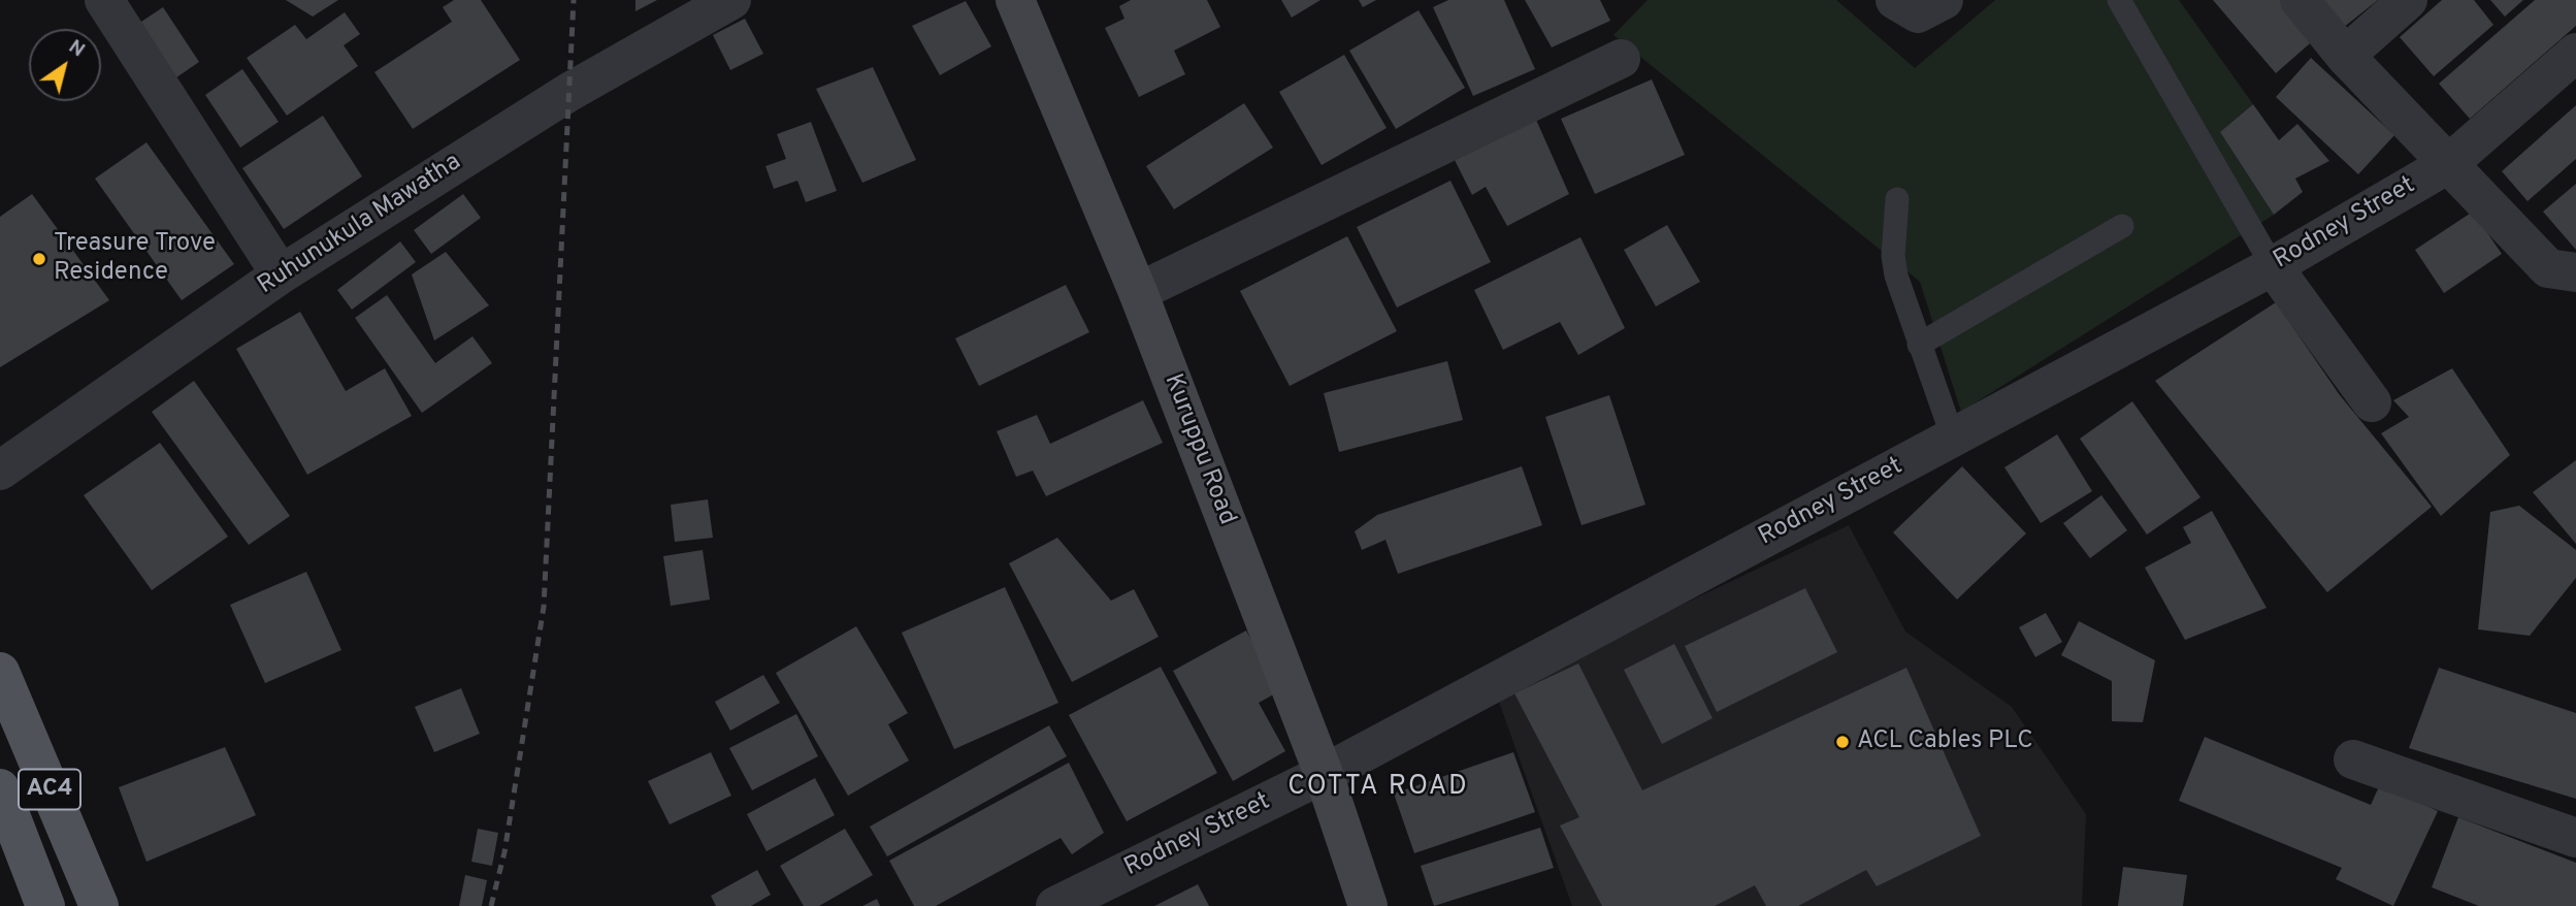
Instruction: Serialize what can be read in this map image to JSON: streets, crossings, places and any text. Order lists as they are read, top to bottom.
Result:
{
  "streets": {
    "main road": ["AC4"],
    "street": ["Rodney Street", "Ruhunukula Mawatha", "Kuruppu Road"]
  },
  "crossings": [
    ["Rodney Street", "Kuruppu Road"]
  ],
  "districts": ["COTTA ROAD"],
  "places": ["Treasure Trove Residence", "ACL Cables PLC"],
  "north": "top right"
}
